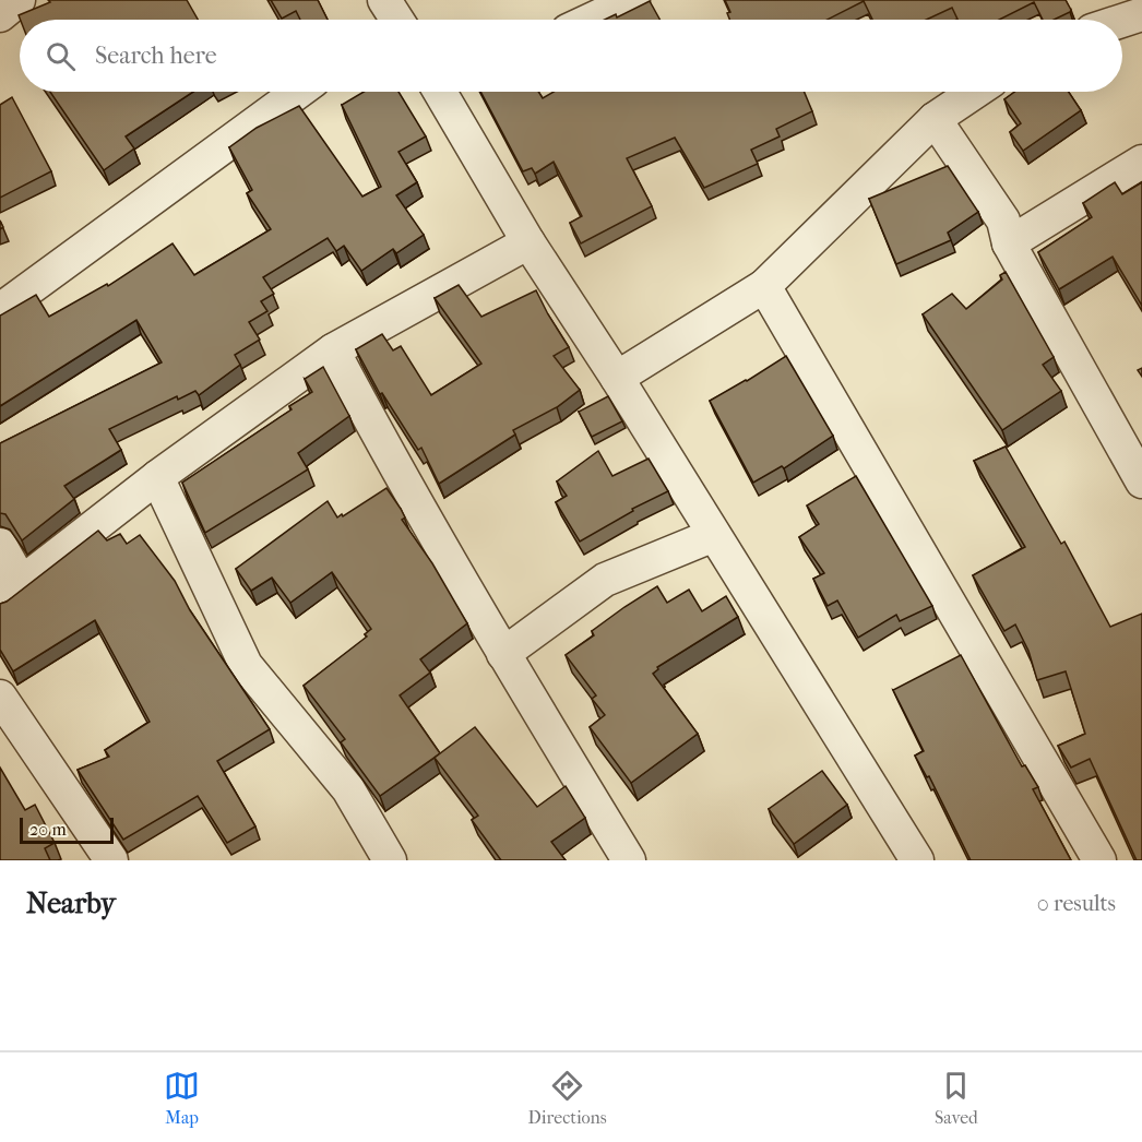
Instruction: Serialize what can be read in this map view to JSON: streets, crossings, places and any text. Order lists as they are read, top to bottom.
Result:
{
  "scale_bar": "20 m",
  "page": {
    "search": "Search here",
    "scale": "20 m",
    "heading": ["Nearby", "0 results"],
    "nav": ["Map", "Directions", "Saved"]
  }
}
